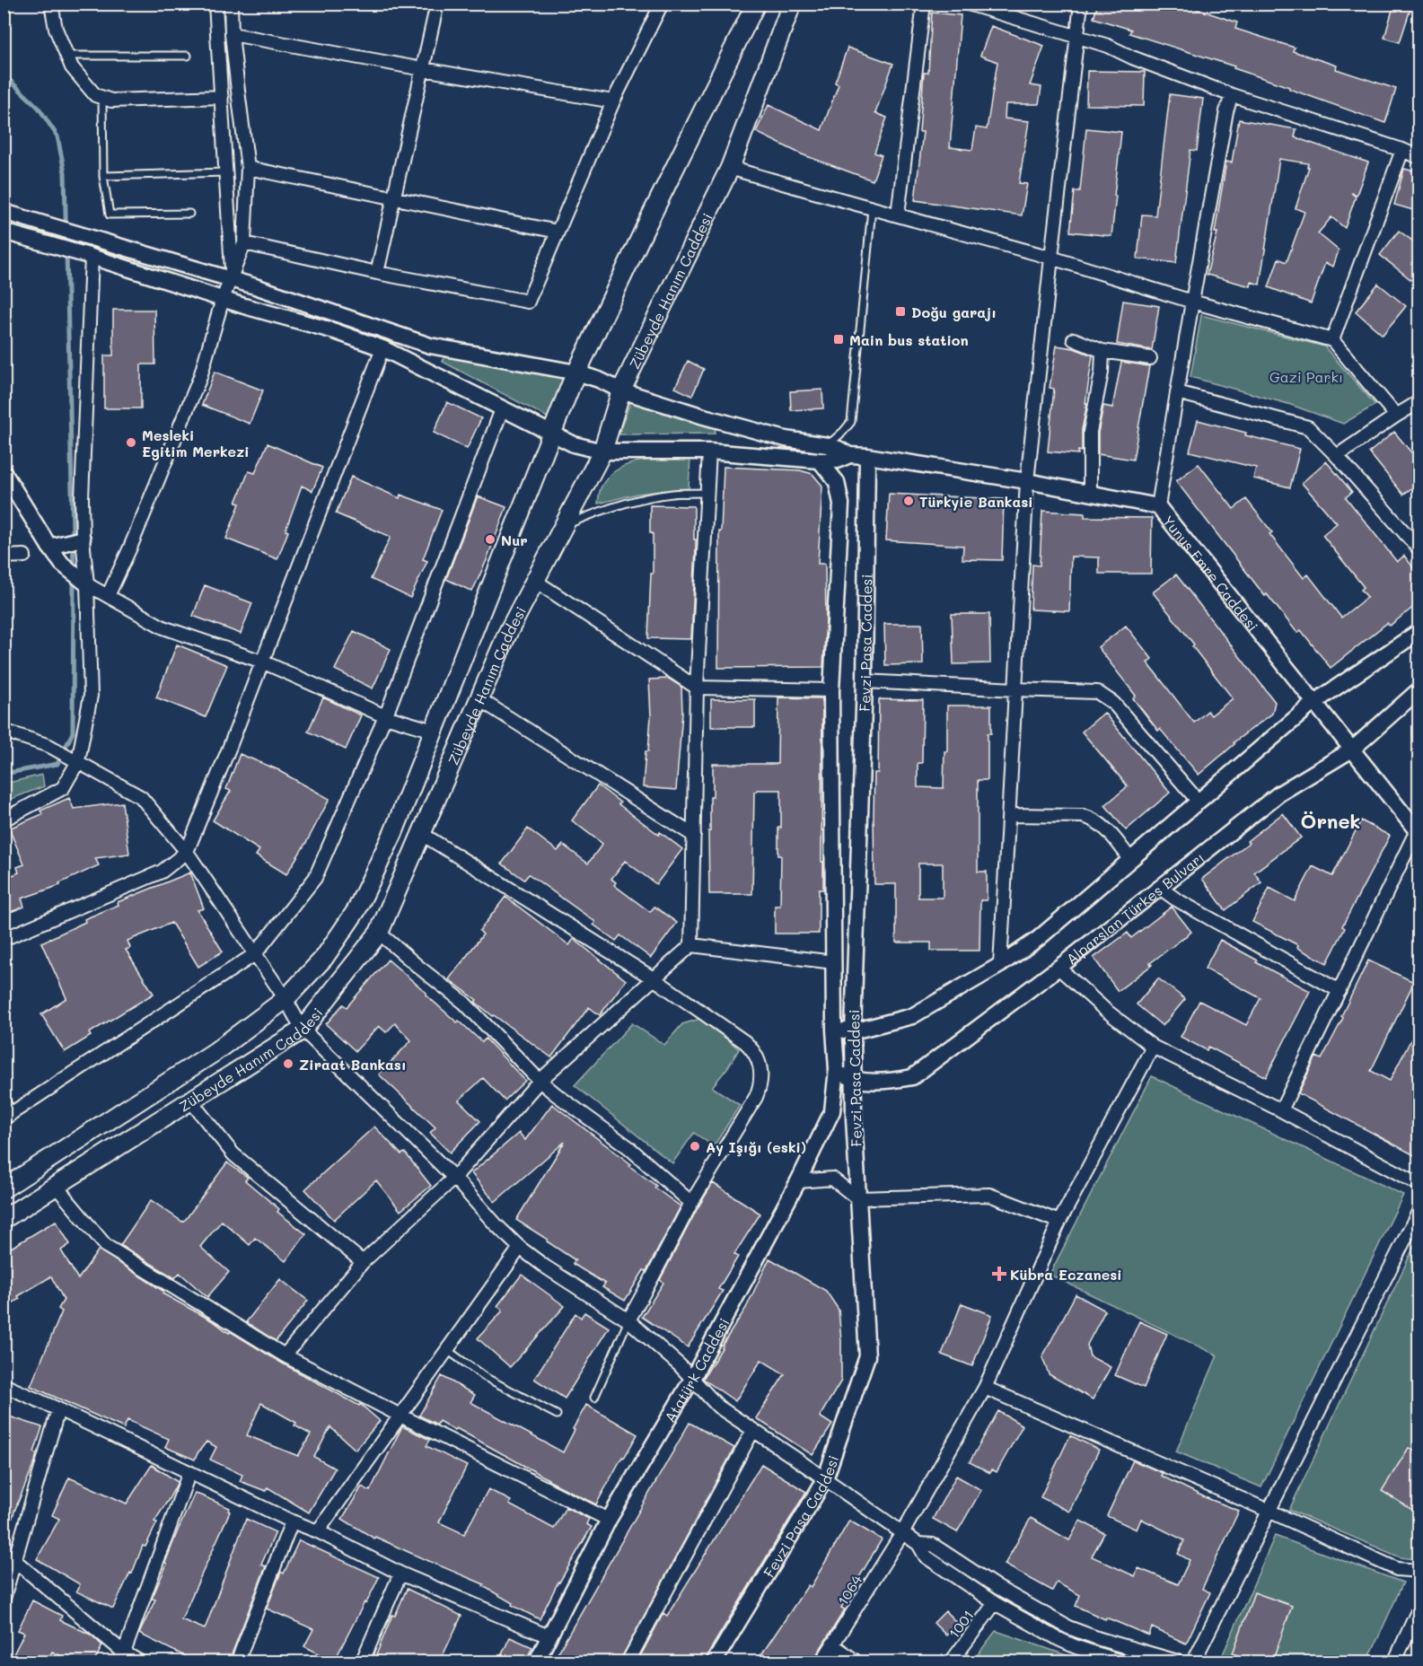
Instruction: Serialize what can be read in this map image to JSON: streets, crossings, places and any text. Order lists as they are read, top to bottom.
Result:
{
  "streets": {
    "main road": ["Zübeyde Hanım Caddesi"],
    "street": [
      "Yunus Emre Caddesi",
      "Fevzi Pasa Caddesi",
      "Alparslan Türkes Bulvarı",
      "Atatürk Caddesi",
      "1064",
      "1001"
    ]
  },
  "crossings": [
    ["Yunus Emre Caddesi", "Fevzi Pasa Caddesi"],
    ["Yunus Emre Caddesi", "Alparslan Türkes Bulvarı"],
    ["Fevzi Pasa Caddesi", "Alparslan Türkes Bulvarı"],
    ["Fevzi Pasa Caddesi", "Atatürk Caddesi"]
  ],
  "districts": ["Örnek"],
  "parks": ["Gazi Parkı"],
  "places": {
    "transit": ["Doğu garajı", "Main bus station"],
    "other": [
      "Mesleki Egitim Merkezi",
      "Türkyie Bankasi",
      "Nur",
      "Ziraat Bankası",
      "Ay Işığı (eski)"
    ],
    "health": ["Kübra Eczanesi"]
  }
}
